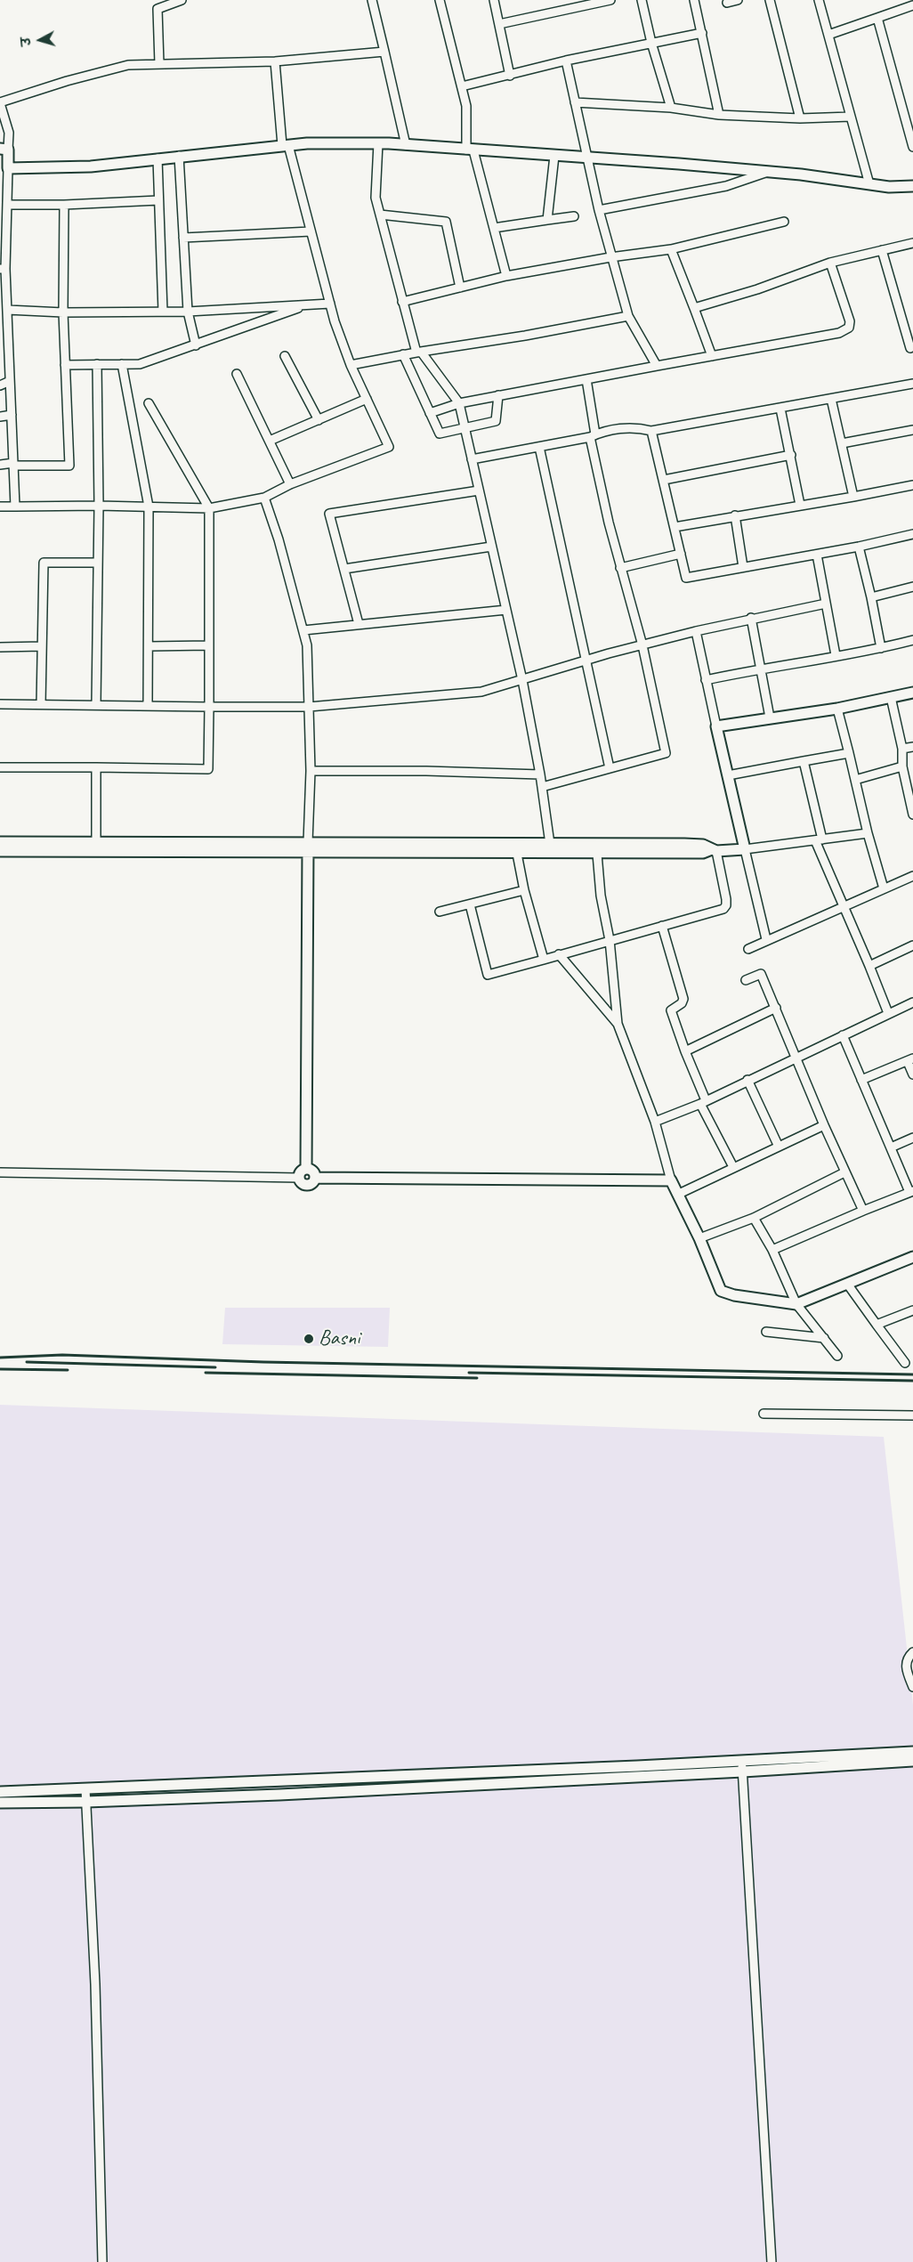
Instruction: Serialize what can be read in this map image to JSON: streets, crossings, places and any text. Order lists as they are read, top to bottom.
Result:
{
  "places": ["Basni"],
  "north": "left"
}
